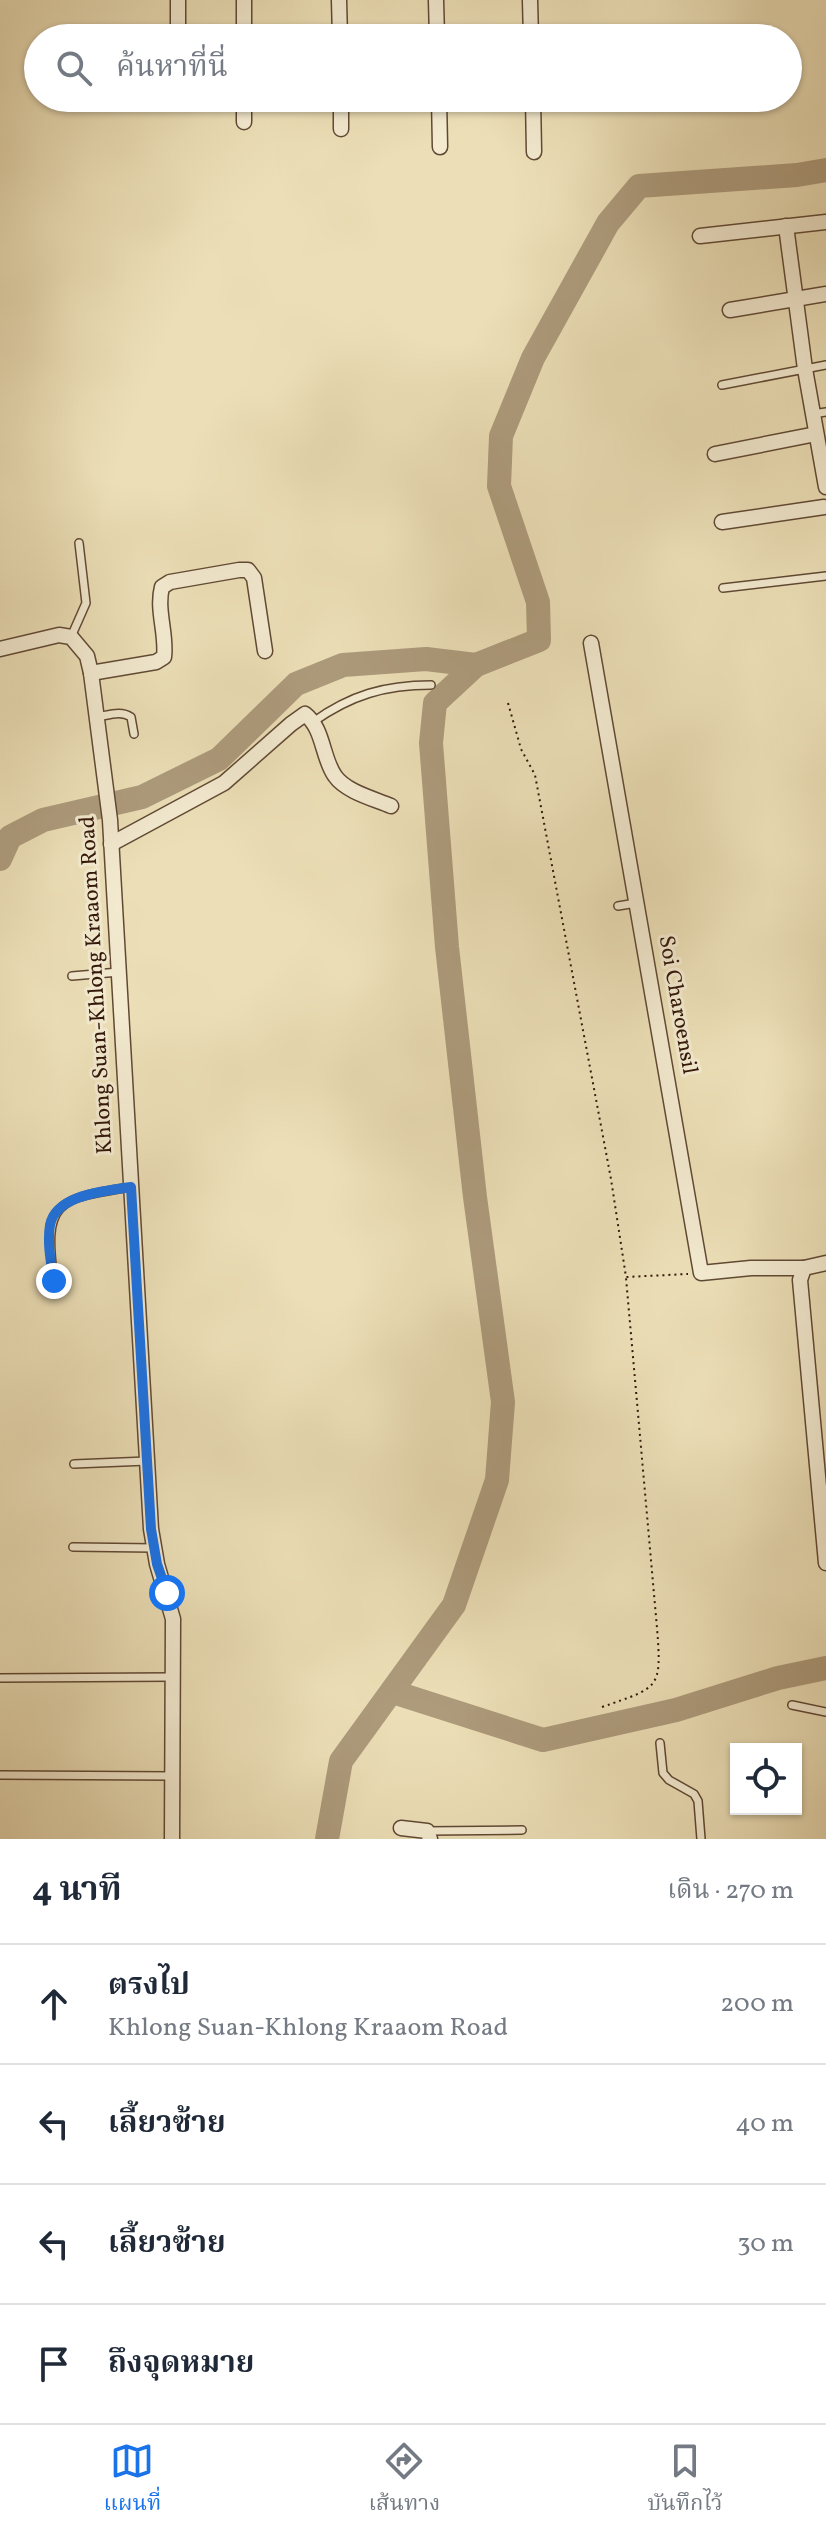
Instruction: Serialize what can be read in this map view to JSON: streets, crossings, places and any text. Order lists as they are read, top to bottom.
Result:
{
  "streets": {
    "street": ["Khlong Suan-Khlong Kraaom Road", "Soi Charoensil"]
  },
  "page": {
    "search": "ค้นหาที่นี่",
    "heading": ["4 นาที", "เดิน · 270 m"],
    "list": [
      ["ตรงไป", "Khlong Suan-Khlong Kraaom Road", "200 m"],
      ["เลี้ยวซ้าย", "40 m"],
      ["เลี้ยวซ้าย", "30 m"],
      "ถึงจุดหมาย"
    ],
    "nav": ["แผนที่", "เส้นทาง", "บันทึกไว้"]
  }
}
